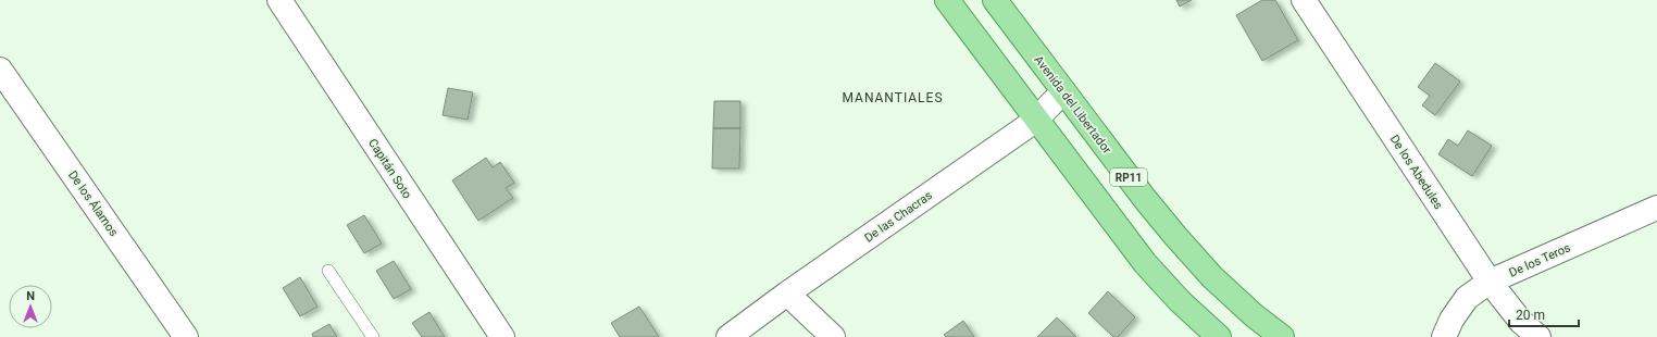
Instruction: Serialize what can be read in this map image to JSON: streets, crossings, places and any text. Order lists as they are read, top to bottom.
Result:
{
  "streets": {
    "main road": ["Avenida del Libertador", "RP11"],
    "street": [
      "Capitán Soto",
      "De los Abedules",
      "De los Álamos",
      "De las Chacras",
      "De los Teros"
    ]
  },
  "crossings": [
    ["Avenida del Libertador", "De las Chacras"],
    ["De los Abedules", "De los Teros"]
  ],
  "districts": ["MANANTIALES"],
  "scale_bar": "20 m",
  "north": "top"
}
